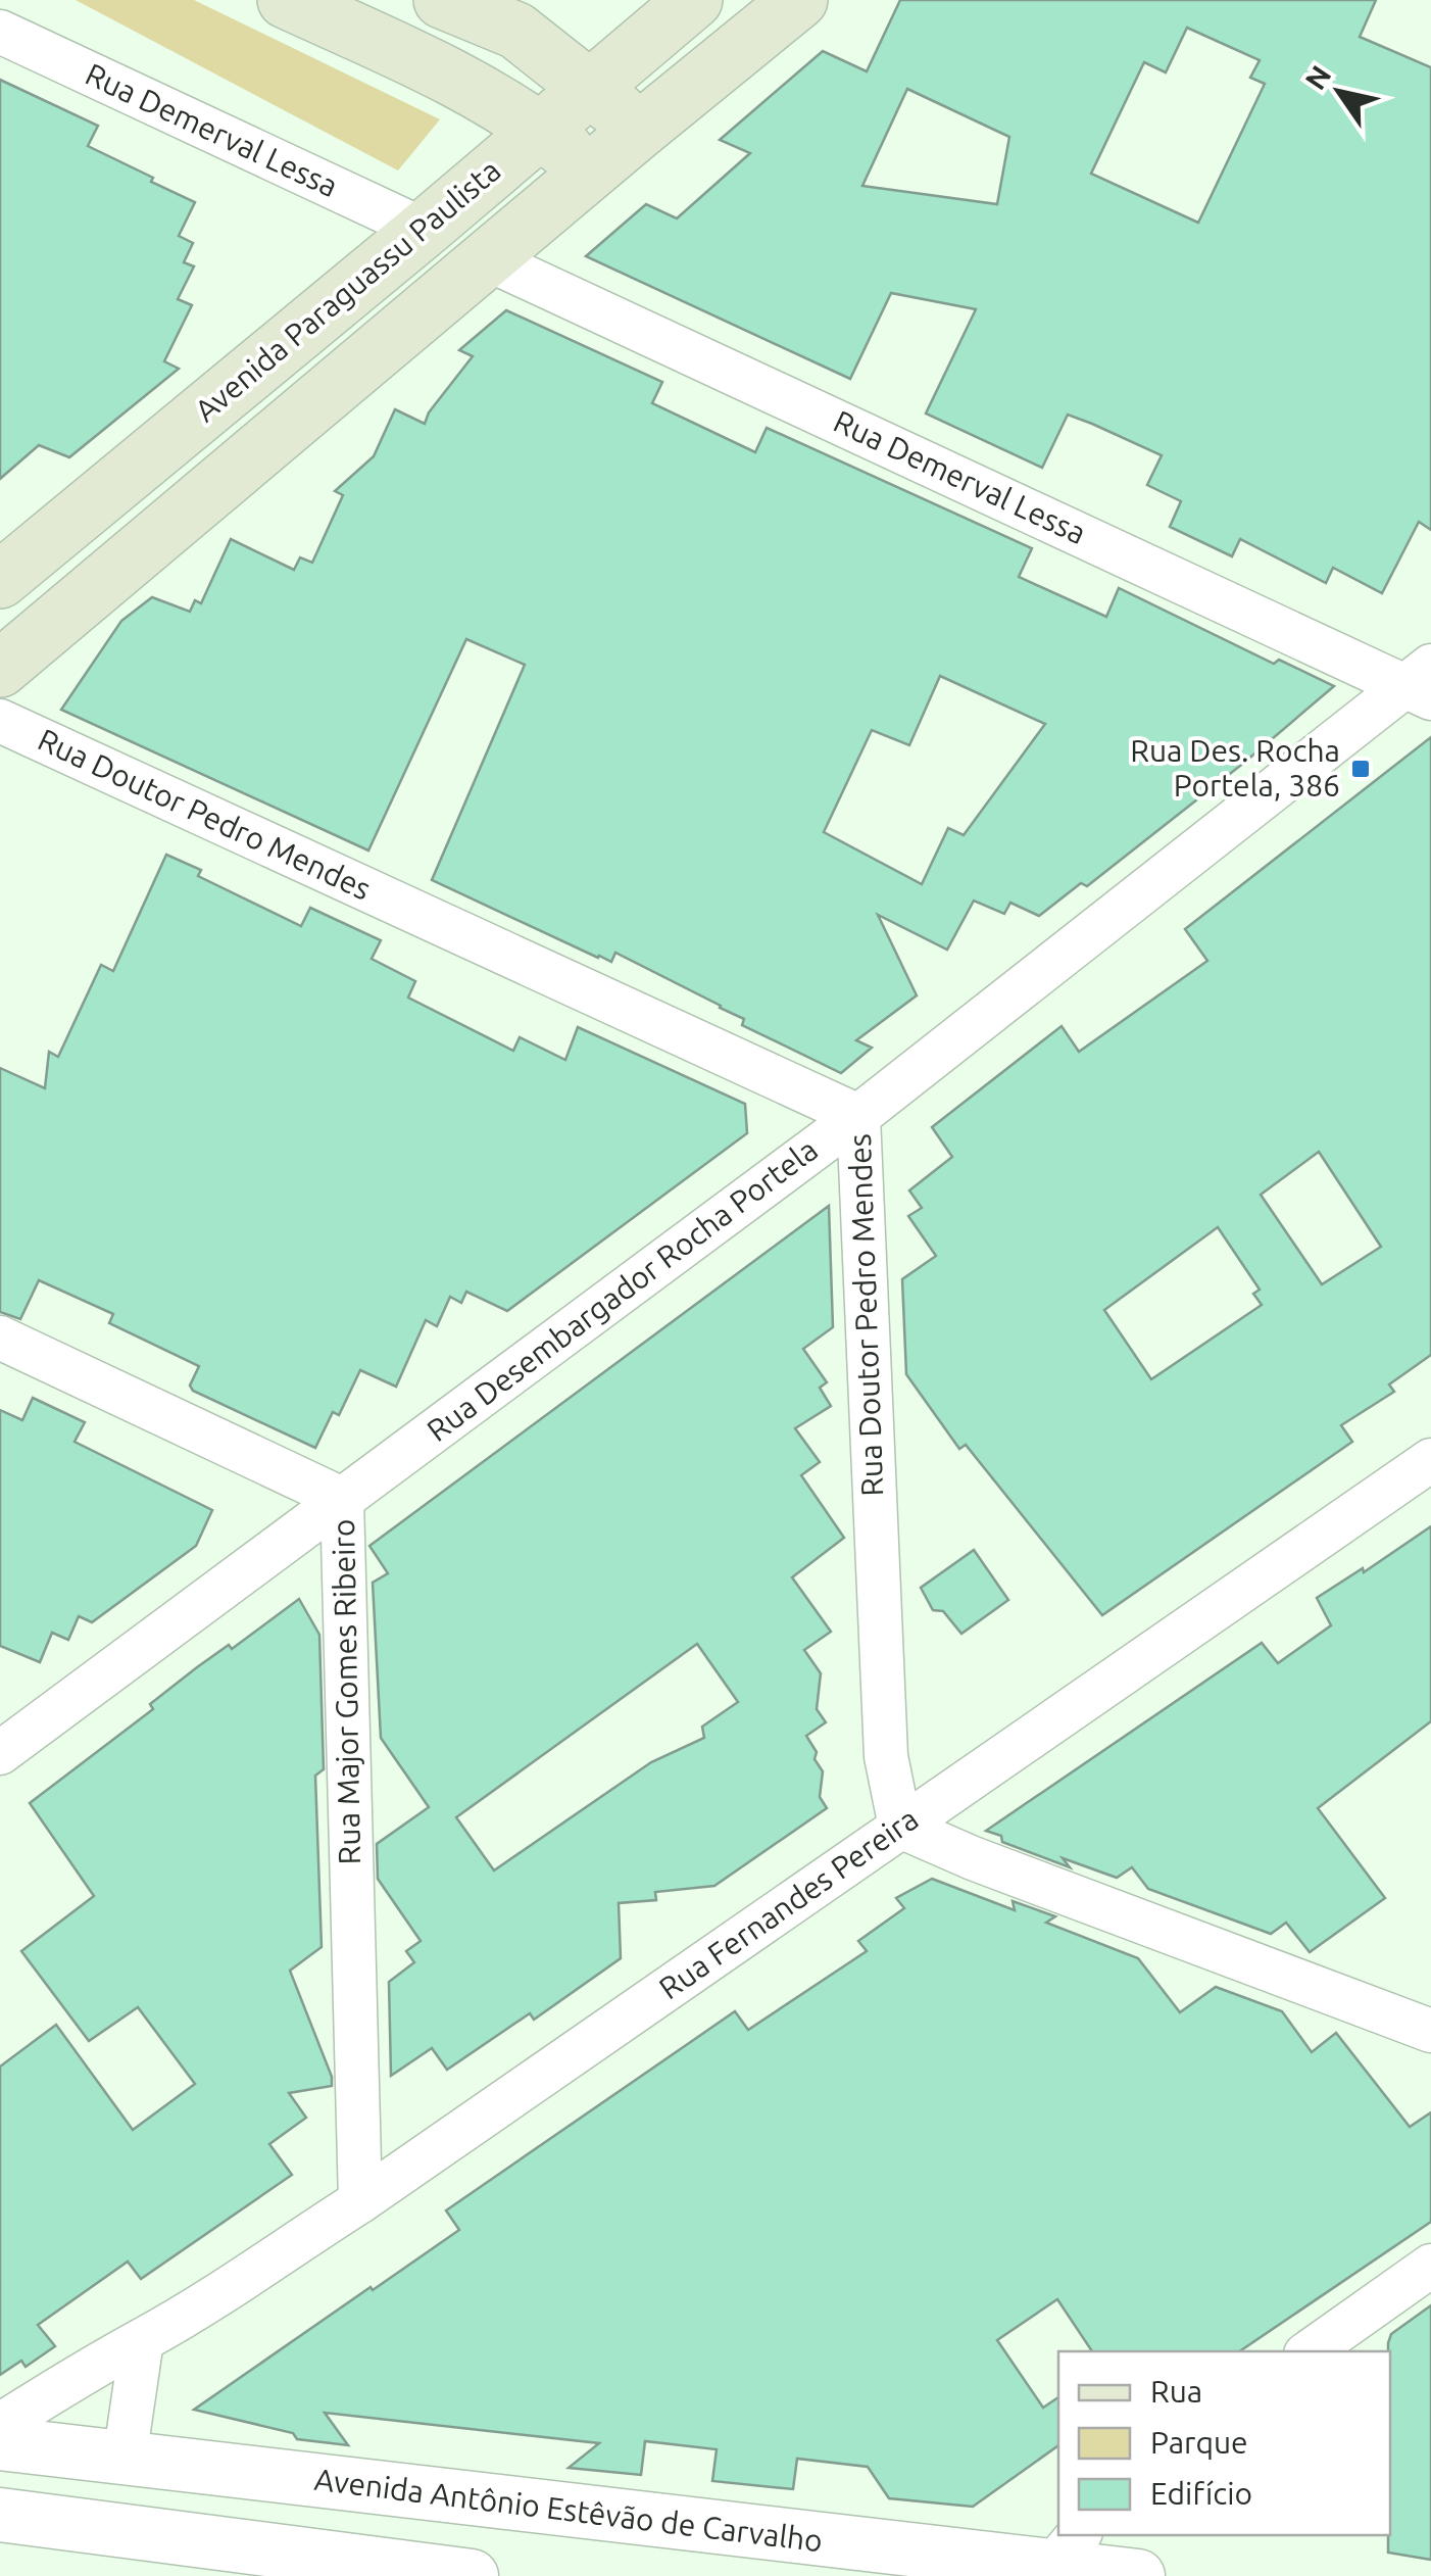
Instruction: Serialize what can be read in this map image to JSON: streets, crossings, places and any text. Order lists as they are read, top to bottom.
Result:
{
  "streets": {
    "main road": ["Avenida Paraguassu Paulista"],
    "street": [
      "Rua Demerval Lessa",
      "Rua Doutor Pedro Mendes",
      "Rua Desembargador Rocha Portela",
      "Rua Major Gomes Ribeiro",
      "Rua Fernandes Pereira",
      "Avenida Antônio Estêvão de Carvalho"
    ]
  },
  "crossings": [
    ["Rua Demerval Lessa", "Avenida Paraguassu Paulista"],
    ["Rua Demerval Lessa", "Rua Desembargador Rocha Portela"],
    ["Rua Doutor Pedro Mendes", "Rua Desembargador Rocha Portela"],
    ["Rua Doutor Pedro Mendes", "Rua Fernandes Pereira"],
    ["Rua Desembargador Rocha Portela", "Rua Major Gomes Ribeiro"],
    ["Rua Major Gomes Ribeiro", "Rua Fernandes Pereira"]
  ],
  "places": {
    "transit": ["Rua Des. Rocha Portela, 386"]
  },
  "legend": ["Rua", "Parque", "Edifício"],
  "north": "top left"
}
